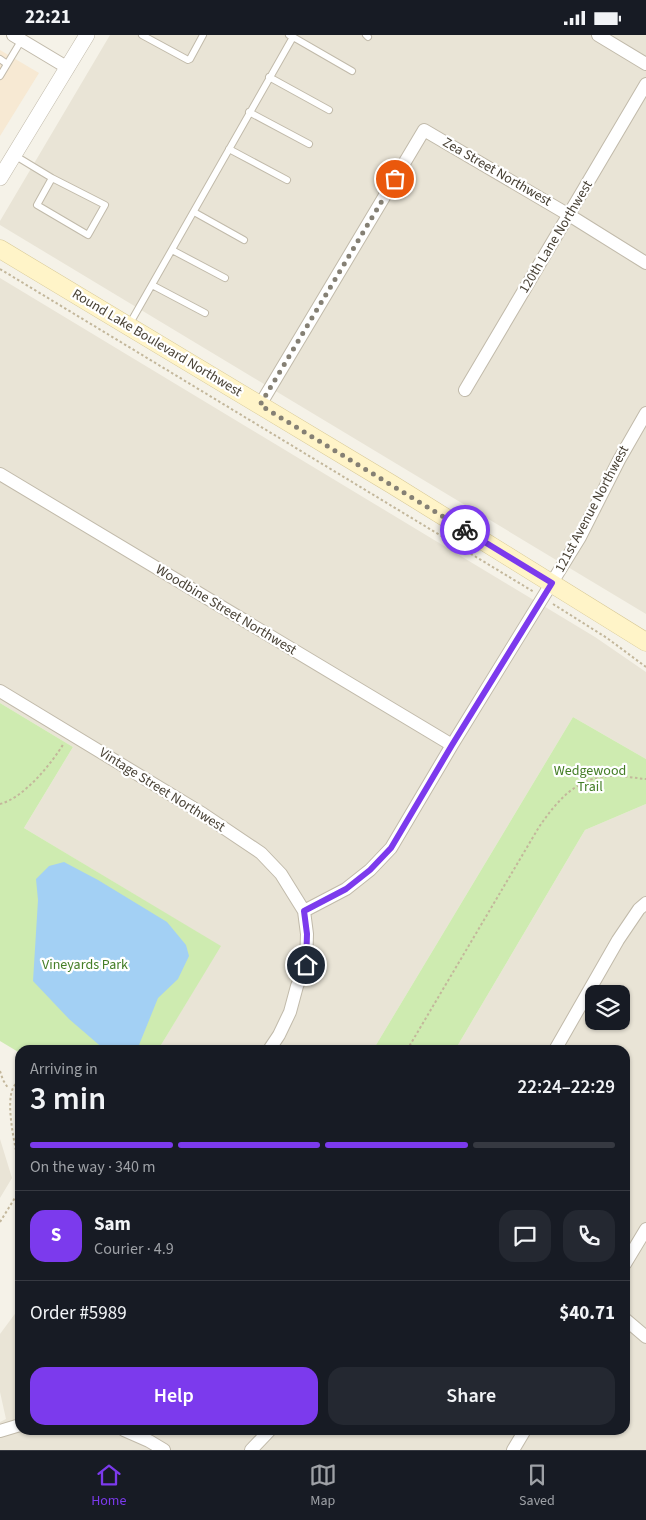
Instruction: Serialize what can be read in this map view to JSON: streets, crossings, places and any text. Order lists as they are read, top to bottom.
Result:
{
  "streets": {
    "main road": ["Round Lake Boulevard Northwest"],
    "street": [
      "Zea Street Northwest",
      "120th Lane Northwest",
      "121st Avenue Northwest",
      "Woodbine Street Northwest",
      "Vintage Street Northwest"
    ]
  },
  "crossings": [
    ["Zea Street Northwest", "120th Lane Northwest"],
    ["Zea Street Northwest", "Round Lake Boulevard Northwest"],
    ["Round Lake Boulevard Northwest", "121st Avenue Northwest"],
    ["121st Avenue Northwest", "Woodbine Street Northwest"],
    ["121st Avenue Northwest", "Vintage Street Northwest"]
  ],
  "parks": ["Wedgewood Trail", "Vineyards Park"],
  "page": {
    "status": "22:21",
    "heading": ["3 min", "Arriving in", "22:24–22:29"],
    "panel": [
      "Sam",
      "Courier · 4.9",
      "Order #5989",
      "$40.71"
    ],
    "bar": "On the way · 340 m",
    "round": "S",
    "buttons": ["Help", "Share"],
    "tabs": ["Home", "Map", "Saved"]
  }
}
